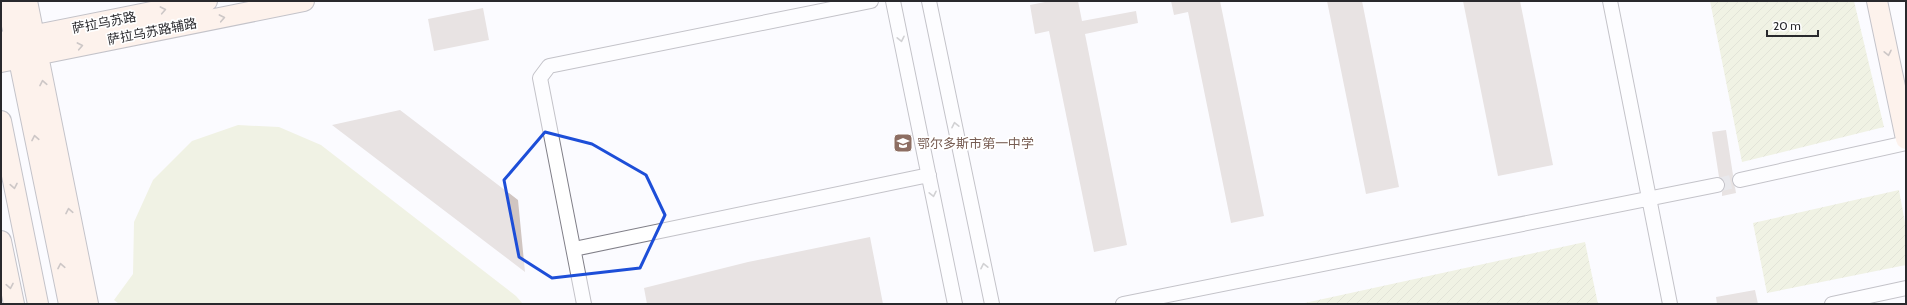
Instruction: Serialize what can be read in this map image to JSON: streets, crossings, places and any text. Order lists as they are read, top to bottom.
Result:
{
  "streets": {
    "street": ["萨拉乌苏路", "萨拉乌苏路辅路"]
  },
  "crossings": [
    ["萨拉乌苏路", "萨拉乌苏路辅路"]
  ],
  "one_way": ["萨拉乌苏路", "萨拉乌苏路辅路"],
  "places": {
    "school or university": ["鄂尔多斯市第一中学"]
  },
  "scale_bar": "20 m"
}
